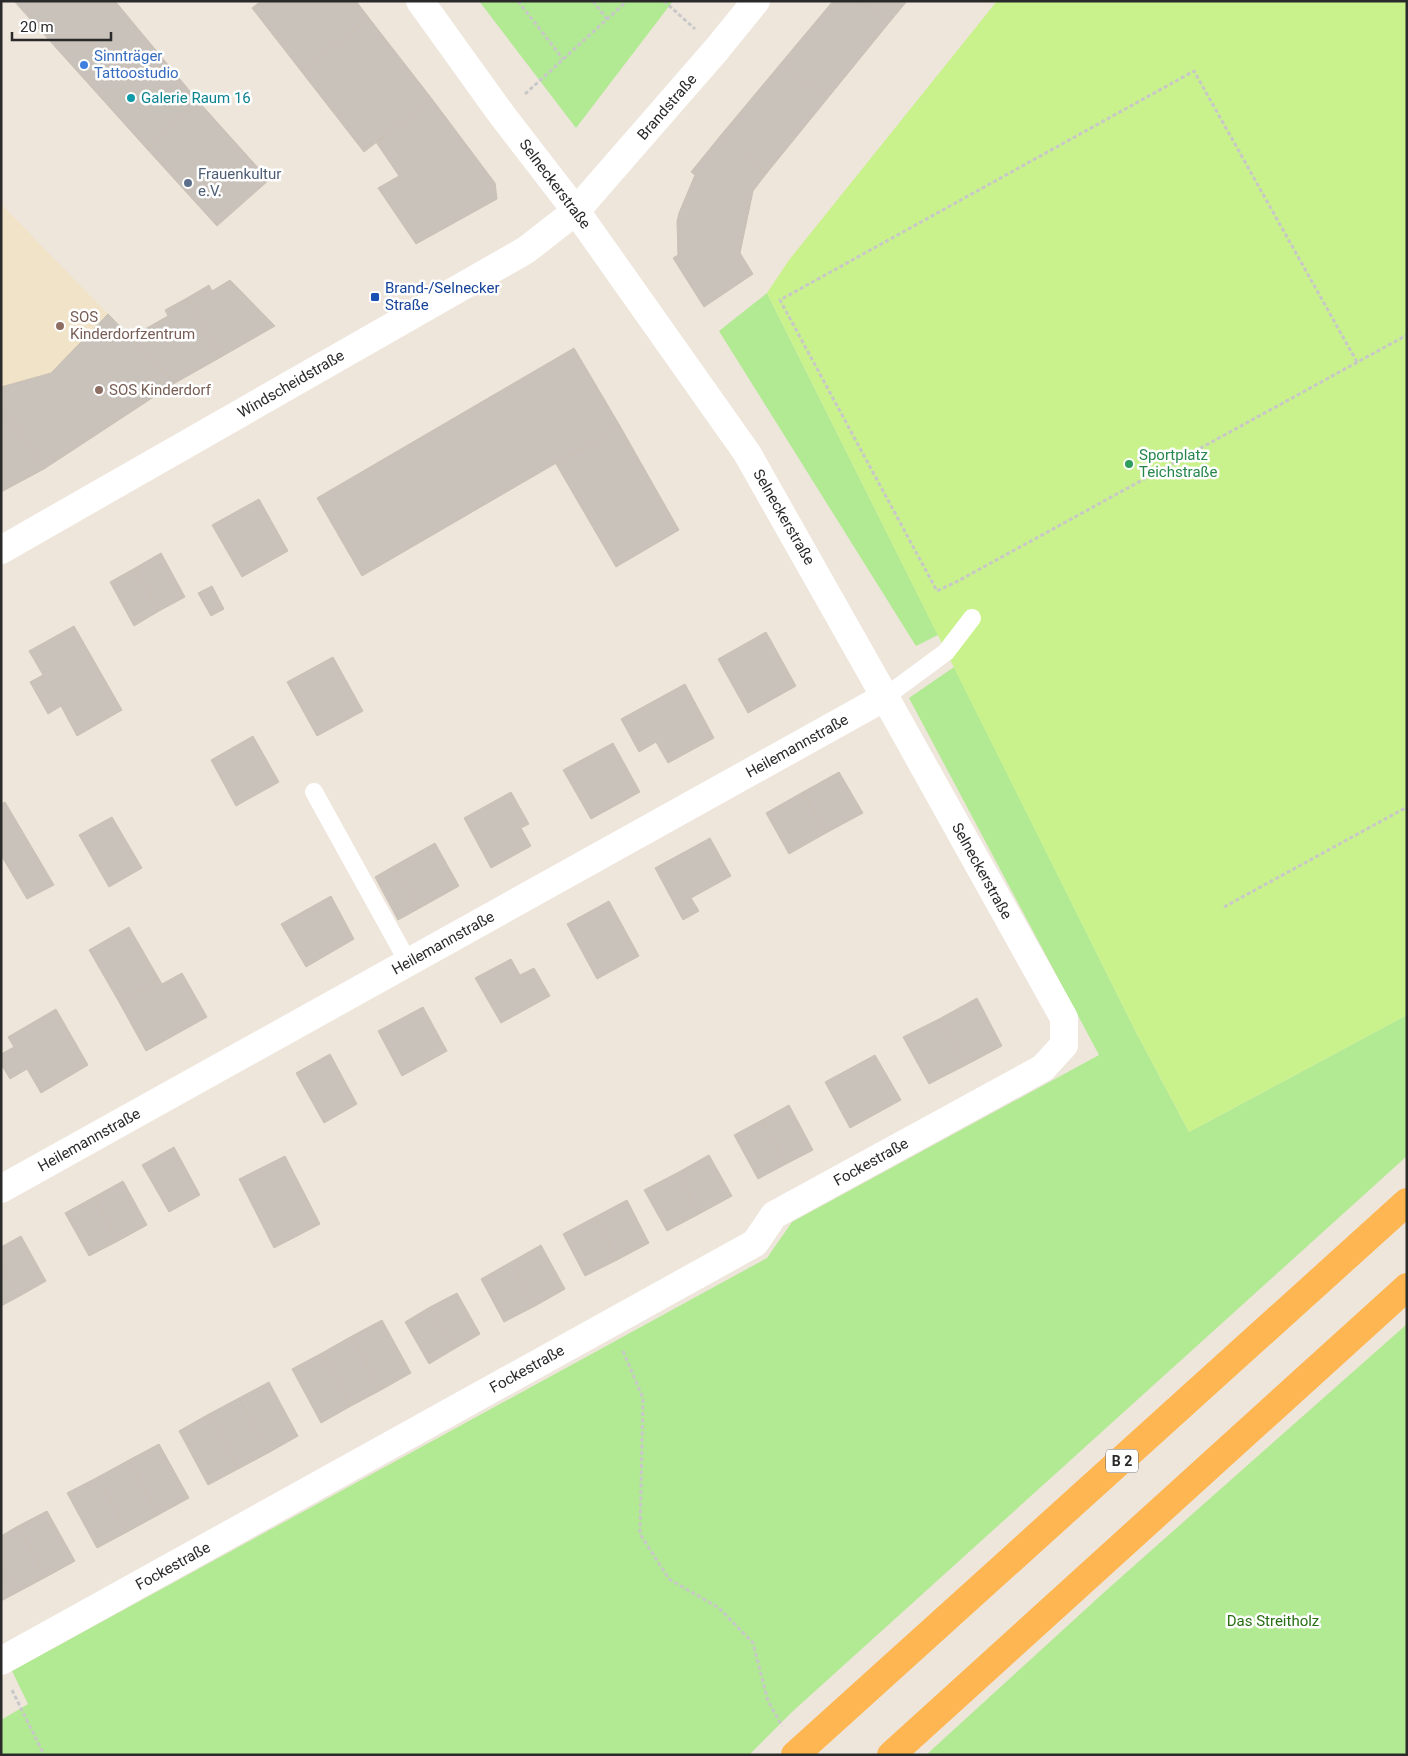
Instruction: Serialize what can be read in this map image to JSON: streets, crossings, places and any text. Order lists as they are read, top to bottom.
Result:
{
  "streets": {
    "highway": ["B 2"],
    "street": [
      "Brandstraße",
      "Selneckerstraße",
      "Windscheidstraße",
      "Heilemannstraße",
      "Fockestraße"
    ]
  },
  "crossings": [
    ["Brandstraße", "Selneckerstraße"],
    ["Brandstraße", "Windscheidstraße"],
    ["Selneckerstraße", "Windscheidstraße"],
    ["Selneckerstraße", "Heilemannstraße"],
    ["Selneckerstraße", "Fockestraße"]
  ],
  "parks": ["Das Streitholz"],
  "places": {
    "other": [
      "Sinnträger Tattoostudio",
      "Galerie Raum 16",
      "Frauenkultur e.V.",
      "SOS Kinderdorfzentrum",
      "SOS Kinderdorf",
      "Sportplatz Teichstraße"
    ],
    "transit": ["Brand-/Selnecker Straße"]
  },
  "scale_bar": "20 m"
}
